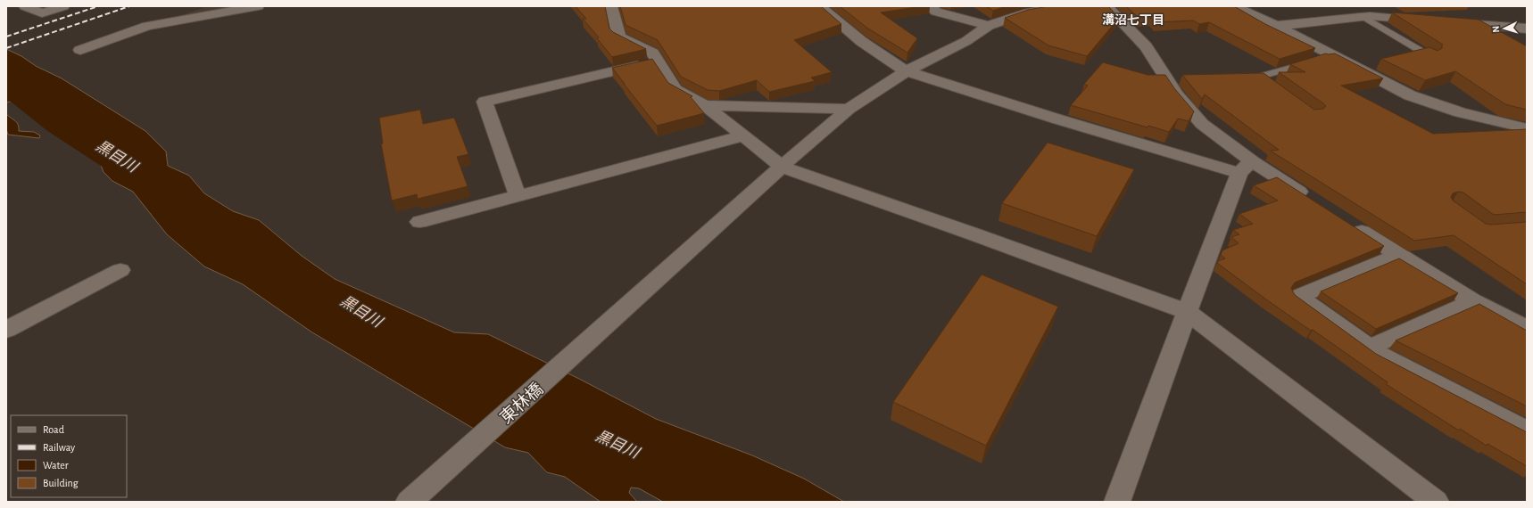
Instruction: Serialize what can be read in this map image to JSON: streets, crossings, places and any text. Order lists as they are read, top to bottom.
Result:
{
  "streets": {
    "street": ["東林橋"]
  },
  "districts": ["溝沼七丁目"],
  "water": ["黒目川"],
  "legend": [
    "Road",
    "Railway",
    "Water",
    "Building"
  ],
  "north": "left"
}
